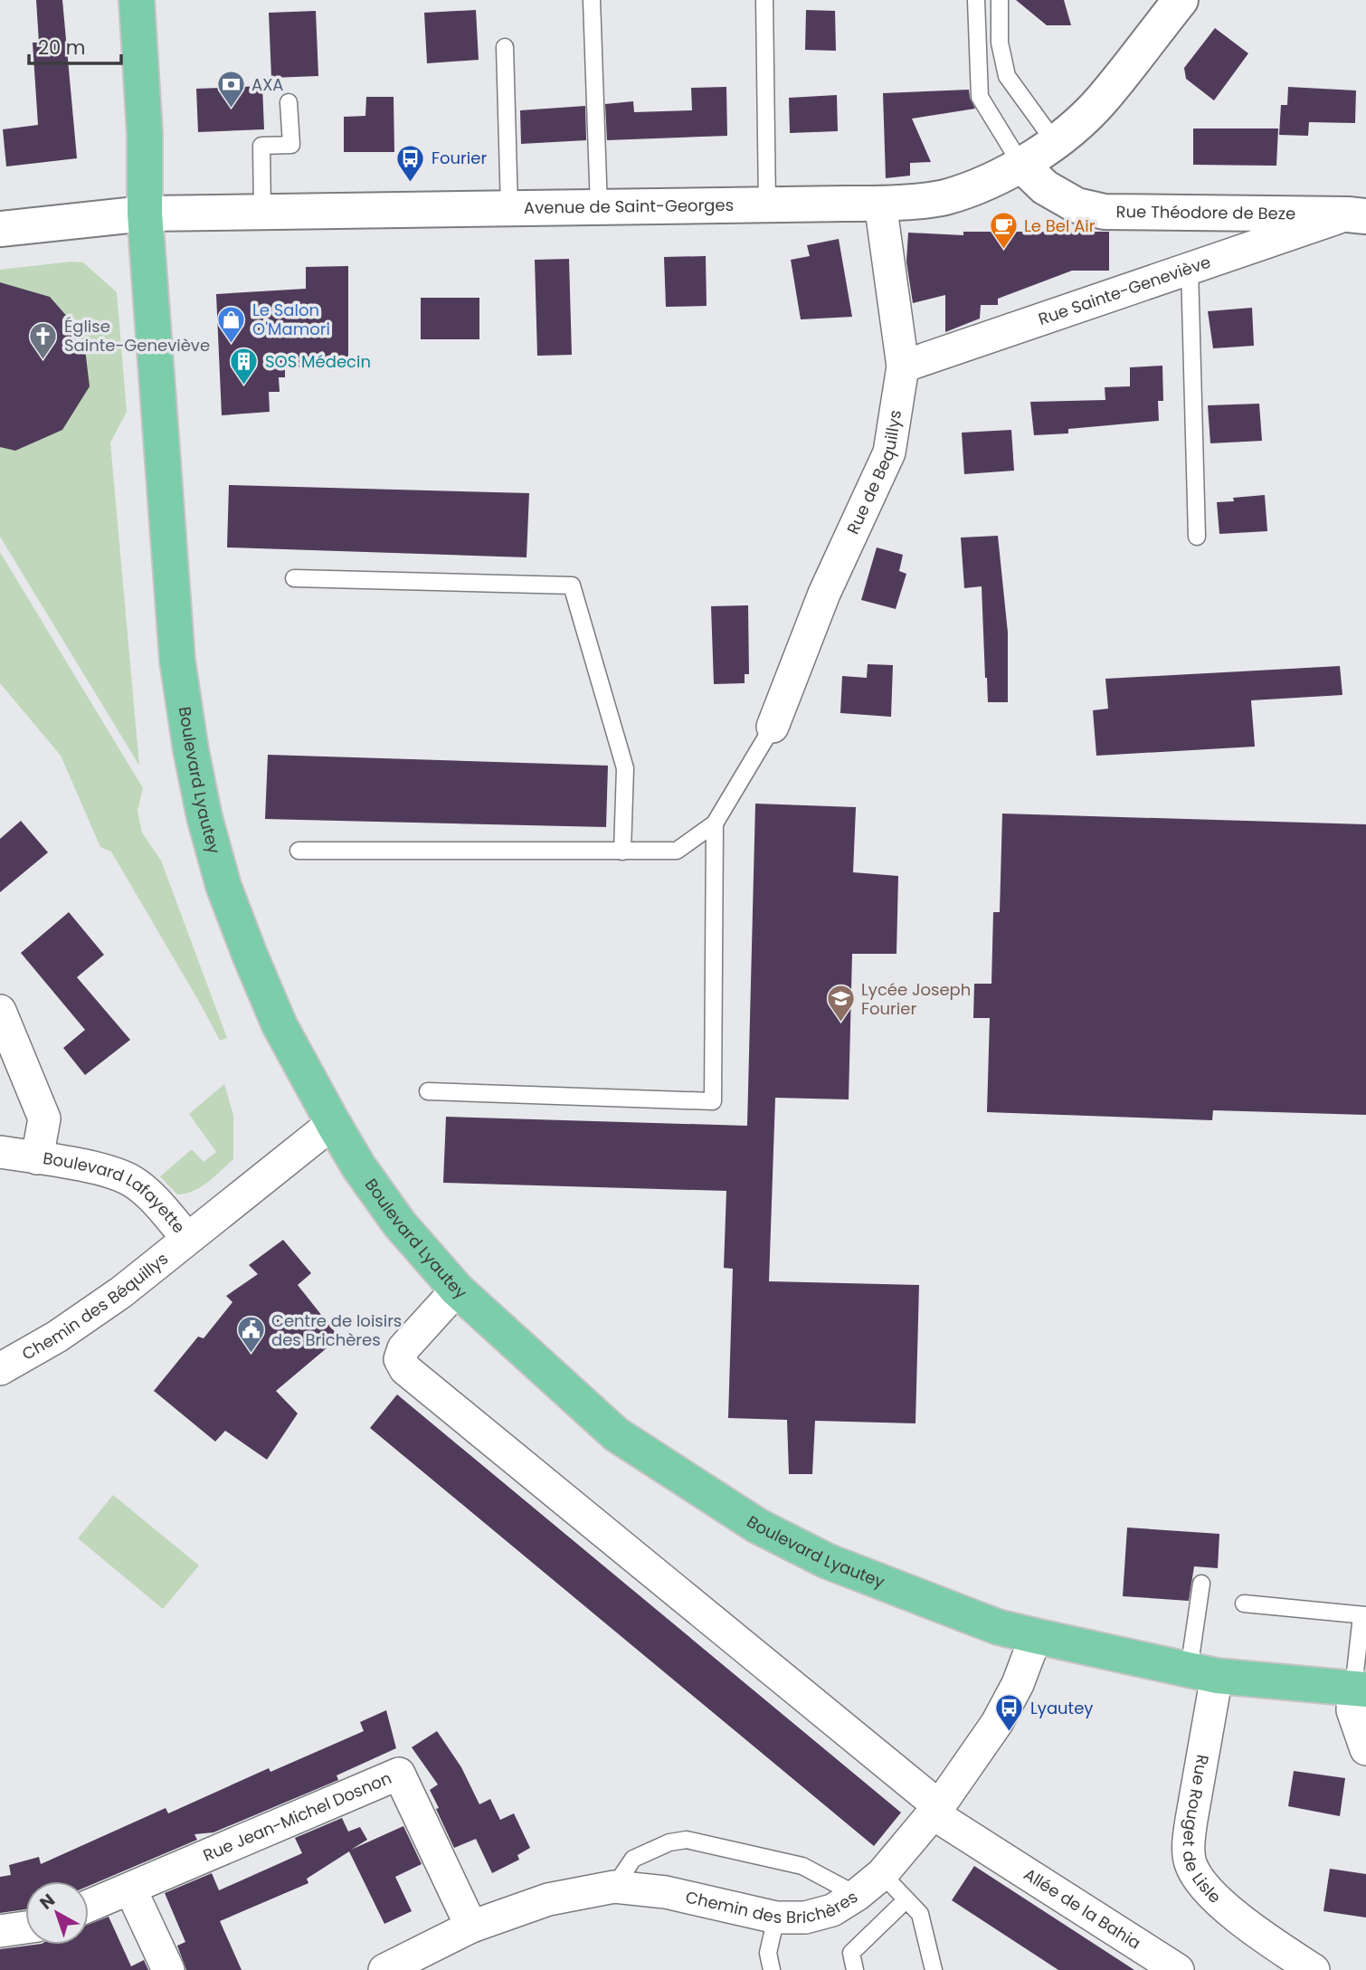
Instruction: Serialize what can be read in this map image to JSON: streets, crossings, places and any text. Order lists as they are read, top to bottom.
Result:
{
  "streets": {
    "main road": ["Avenue de Saint-Georges", "Rue Théodore de Beze", "Boulevard Lyautey"],
    "street": [
      "Rue Sainte-Geneviève",
      "Rue de Bequillys",
      "Boulevard Lafayette",
      "Chemin des Béquillys",
      "Rue Jean-Michel Dosnon",
      "Rue Rouget de Lisle",
      "Chemin des Brichères",
      "Allée de la Bahia"
    ]
  },
  "crossings": [
    ["Avenue de Saint-Georges", "Rue Théodore de Beze"],
    ["Avenue de Saint-Georges", "Rue de Bequillys"],
    ["Avenue de Saint-Georges", "Boulevard Lyautey"],
    ["Rue Théodore de Beze", "Rue Sainte-Geneviève"],
    ["Rue Sainte-Geneviève", "Rue de Bequillys"],
    ["Boulevard Lyautey", "Boulevard Lafayette"],
    ["Boulevard Lyautey", "Rue Rouget de Lisle"],
    ["Boulevard Lyautey", "Chemin des Brichères"],
    ["Boulevard Lyautey", "Allée de la Bahia"],
    ["Boulevard Lafayette", "Chemin des Béquillys"],
    ["Rue Jean-Michel Dosnon", "Chemin des Brichères"],
    ["Chemin des Brichères", "Allée de la Bahia"]
  ],
  "places": {
    "bank": ["AXA"],
    "bus stop": ["Fourier", "Lyautey"],
    "cafe": ["Le Bel Air"],
    "shop": ["Le Salon O'Mamori"],
    "church": ["Église Sainte-Geneviève"],
    "building": ["SOS Médecin"],
    "school or university": ["Lycée Joseph Fourier"],
    "public building": ["Centre de loisirs des Brichères"]
  },
  "scale_bar": "20 m",
  "north": "top left"
}
